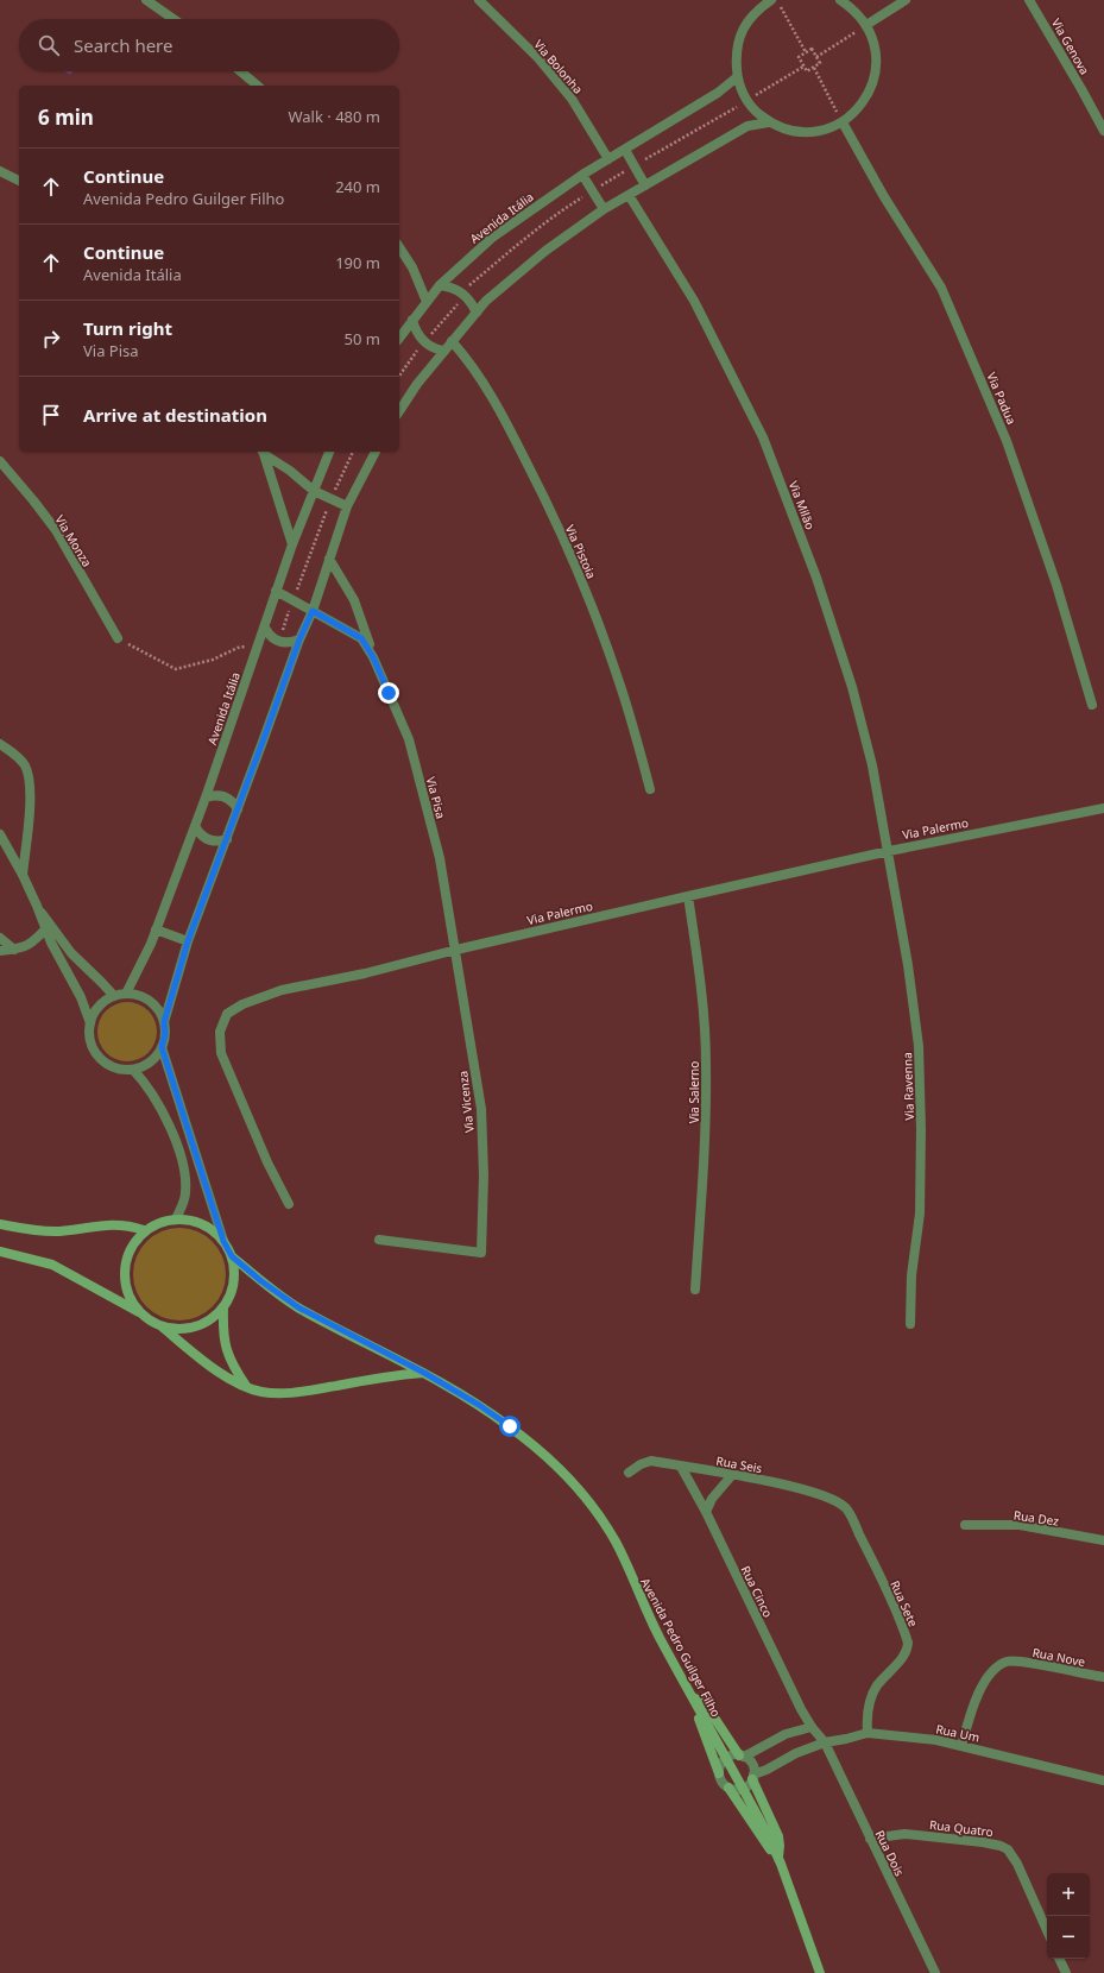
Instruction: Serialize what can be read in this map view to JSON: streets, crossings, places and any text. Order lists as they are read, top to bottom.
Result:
{
  "streets": {
    "main road": ["Avenida Pedro Guilger Filho"],
    "street": [
      "Via Genova",
      "Via Bolonha",
      "Avenida Itália",
      "Via Padua",
      "Via Milão",
      "Via Monza",
      "Via Pistoia",
      "Via Pisa",
      "Via Palermo",
      "Via Ravenna",
      "Via Salerno",
      "Via Vicenza",
      "Rua Seis",
      "Rua Dez",
      "Rua Cinco",
      "Rua Sete",
      "Rua Nove",
      "Rua Um",
      "Rua Quatro",
      "Rua Dois"
    ]
  },
  "crossings": [
    ["Via Bolonha", "Avenida Itália"],
    ["Avenida Itália", "Via Pistoia"],
    ["Avenida Itália", "Avenida Pedro Guilger Filho"],
    ["Via Milão", "Via Palermo"],
    ["Via Milão", "Via Ravenna"],
    ["Via Pisa", "Via Palermo"],
    ["Via Pisa", "Via Vicenza"],
    ["Via Palermo", "Via Ravenna"],
    ["Via Palermo", "Via Salerno"],
    ["Via Palermo", "Via Vicenza"],
    ["Rua Seis", "Rua Cinco"],
    ["Rua Seis", "Rua Sete"],
    ["Rua Sete", "Rua Um"],
    ["Rua Nove", "Rua Um"],
    ["Rua Um", "Rua Dois"],
    ["Rua Quatro", "Rua Dois"]
  ],
  "page": {
    "search": "Search here",
    "heading": ["6 min", "Walk · 480 m"],
    "list": [
      ["Continue", "Avenida Pedro Guilger Filho", "240 m"],
      ["Continue", "Avenida Itália", "190 m"],
      ["Turn right", "Via Pisa", "50 m"],
      "Arrive at destination"
    ],
    "map_buttons": ["+", "−"]
  }
}
